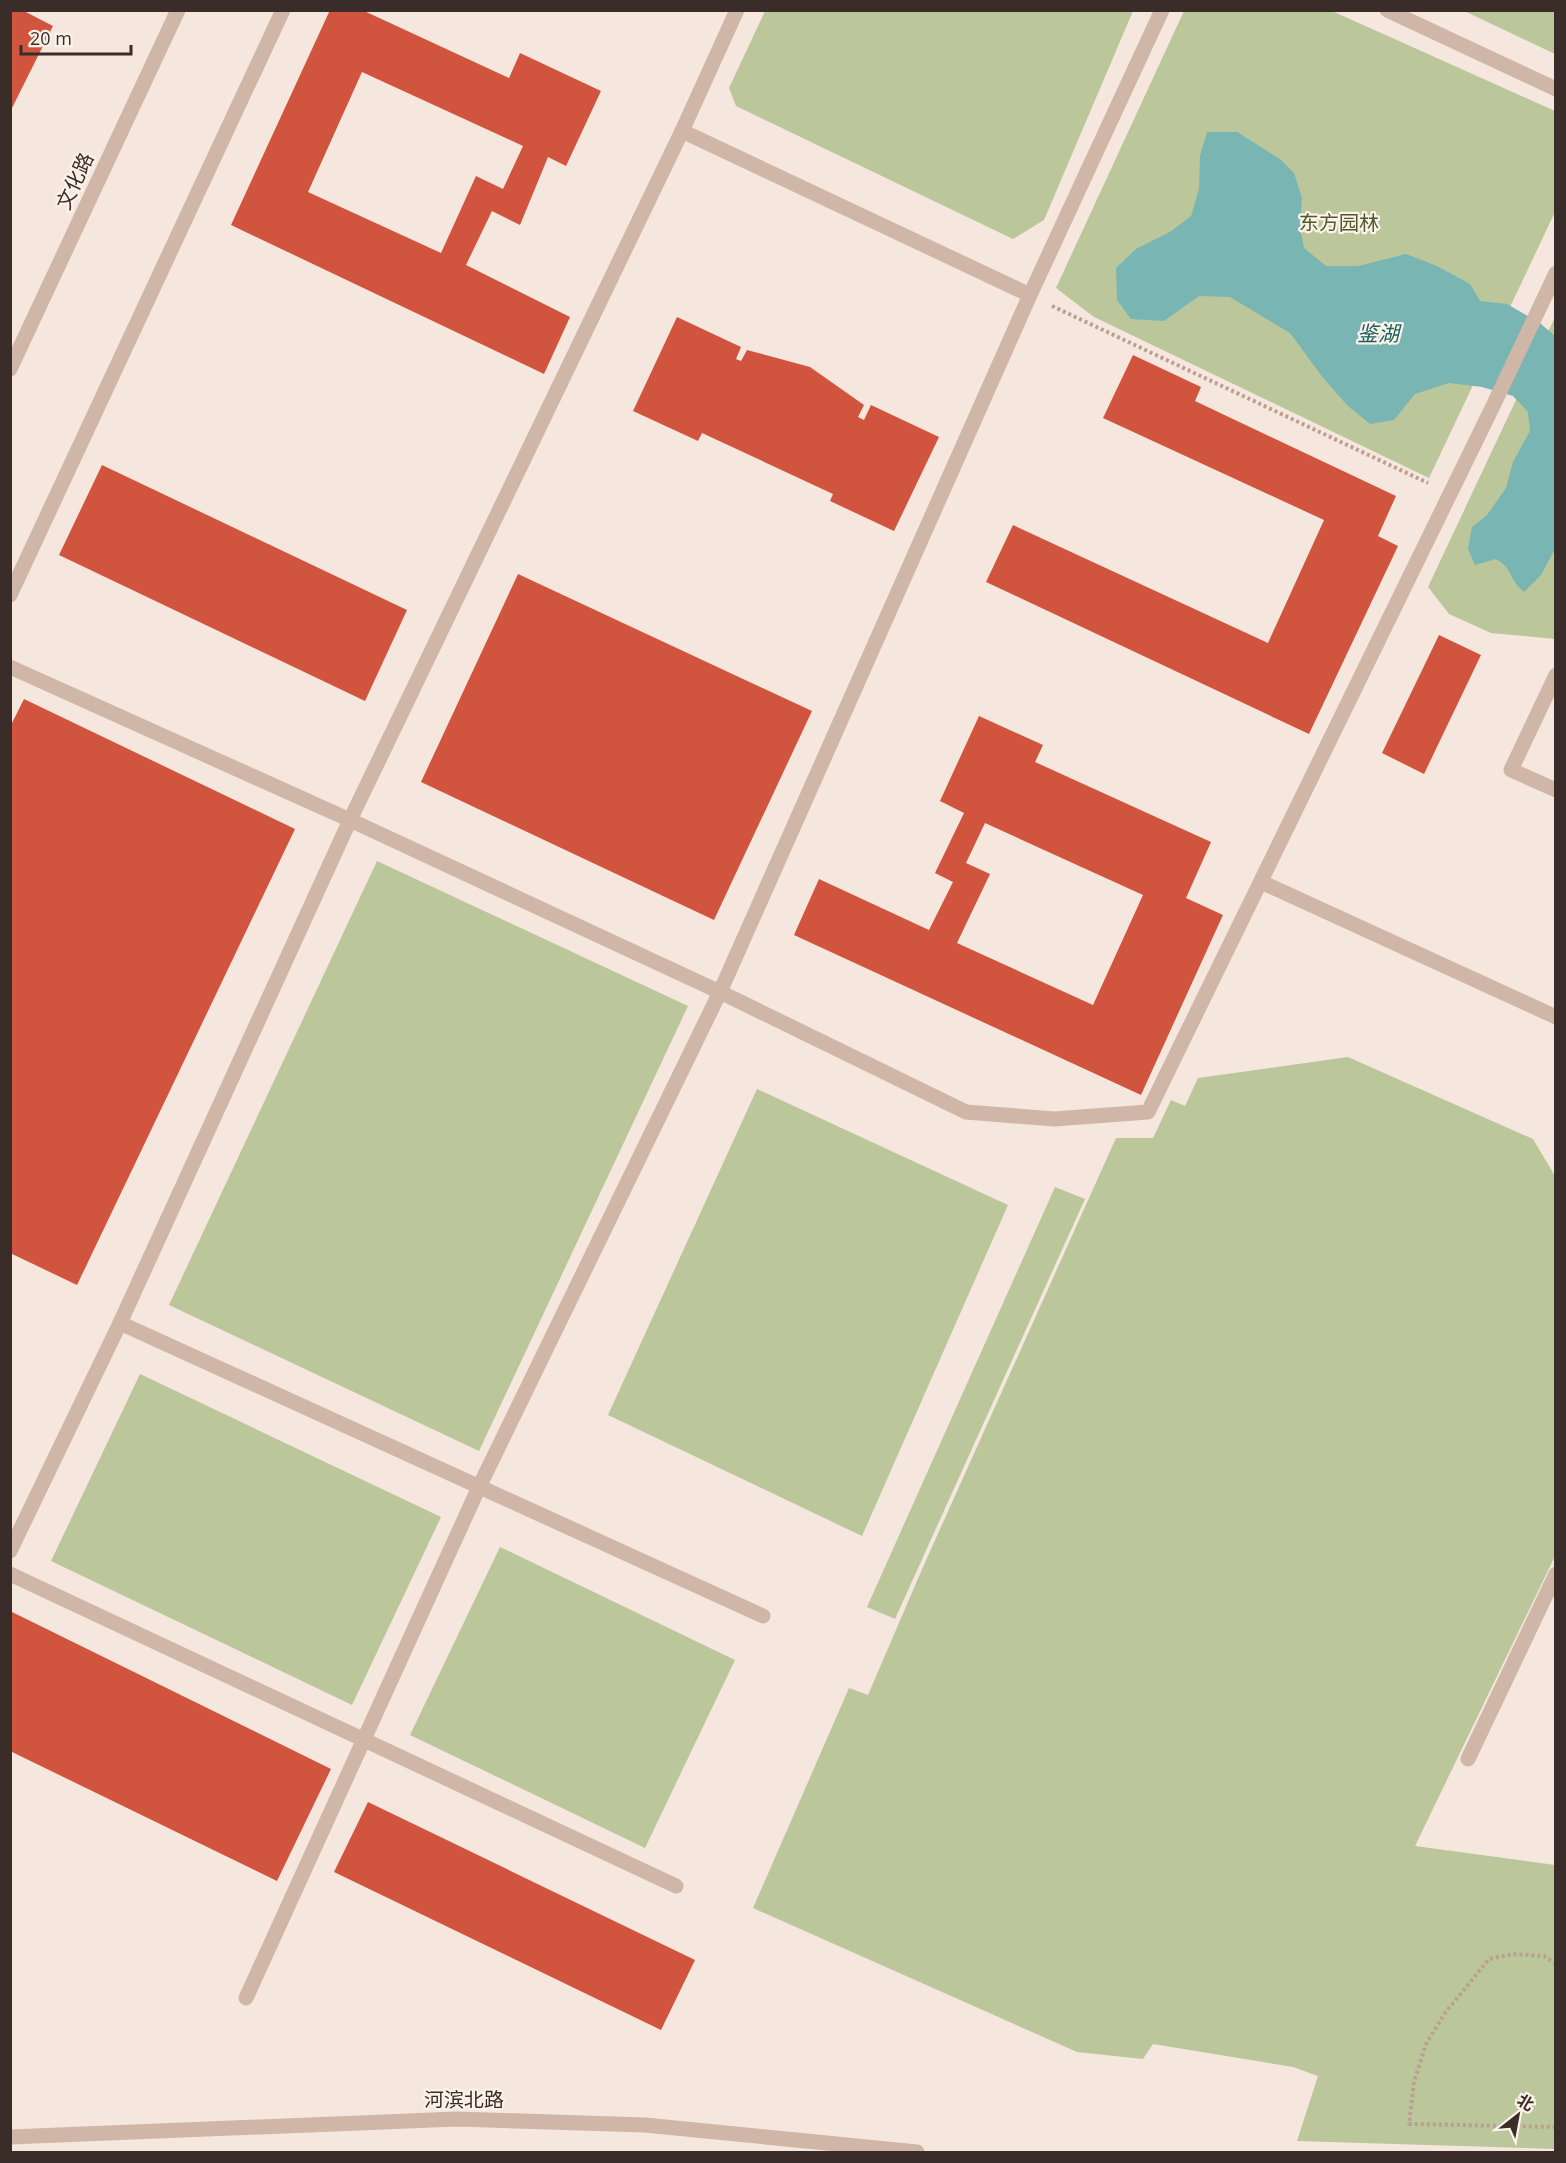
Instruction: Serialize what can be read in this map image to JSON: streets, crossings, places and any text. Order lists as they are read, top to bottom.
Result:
{
  "streets": {
    "street": ["文化路", "河滨北路"]
  },
  "water": ["鉴湖"],
  "parks": ["东方园林"],
  "scale_bar": "20 m",
  "north": "top right"
}
